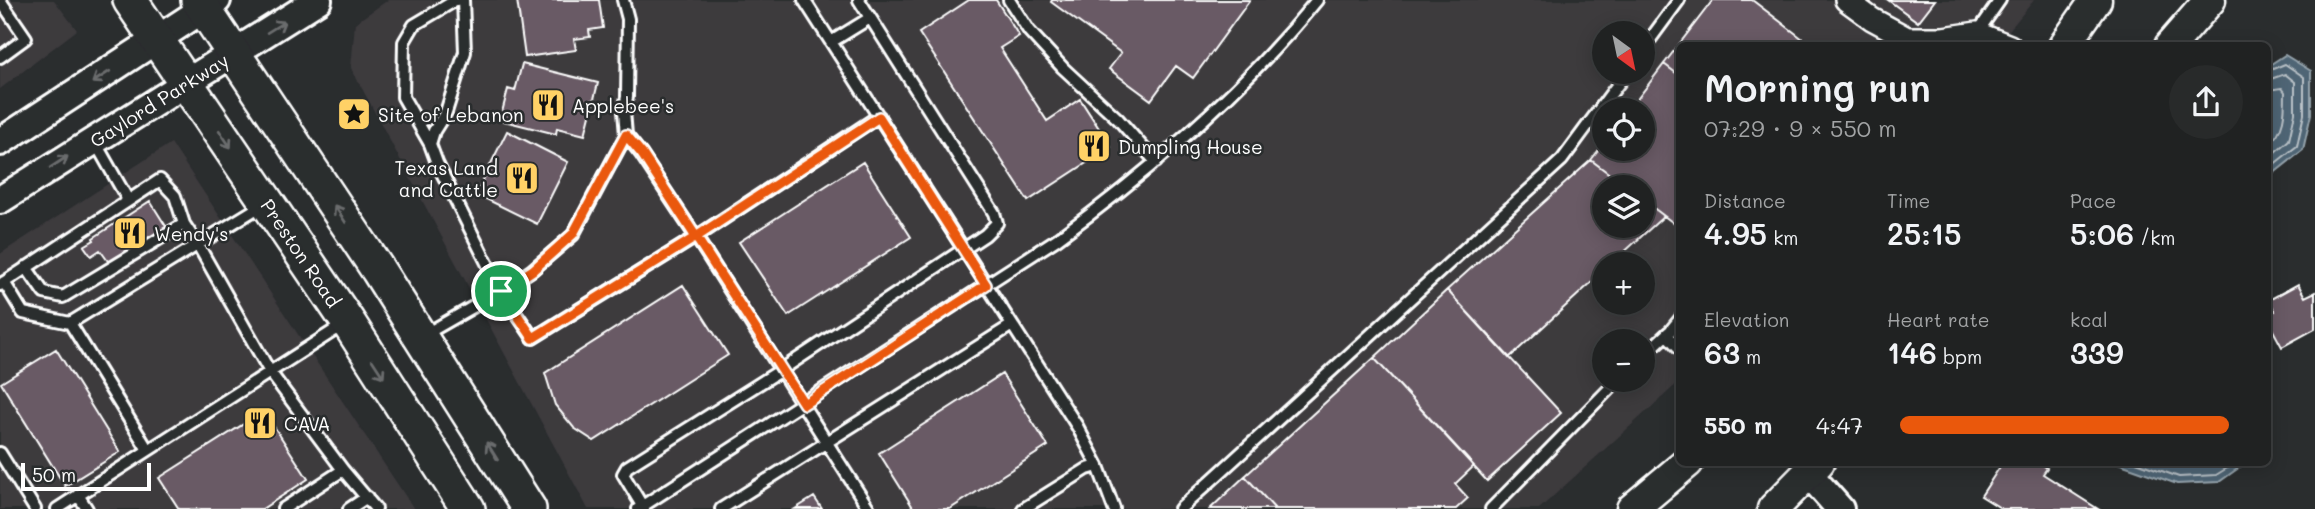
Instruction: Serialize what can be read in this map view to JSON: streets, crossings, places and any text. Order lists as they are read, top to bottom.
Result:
{
  "streets": {
    "main road": ["Preston Road"],
    "street": ["Gaylord Parkway"]
  },
  "crossings": [
    ["Gaylord Parkway", "Preston Road"]
  ],
  "places": {
    "restaurant": [
      "Applebee's",
      "Dumpling House",
      "Texas Land and Cattle",
      "Wendy's",
      "CAVA"
    ],
    "place": ["Site of Lebanon"]
  },
  "scale_bar": "50 m",
  "north": "bottom right",
  "page": {
    "map_buttons": ["+", "−"],
    "heading": ["Morning run", "07:29 · 9 × 550 m"],
    "stats": [
      ["Distance", "4.95 km"],
      ["Time", "25:15"],
      ["Pace", "5:06 /km"],
      ["Elevation", "63 m"],
      ["Heart rate", "146 bpm"],
      ["kcal", "339"]
    ],
    "list": [
      {
        "name": "550 m",
        "note": "4:47"
      }
    ],
    "scale": "50 m"
  }
}
